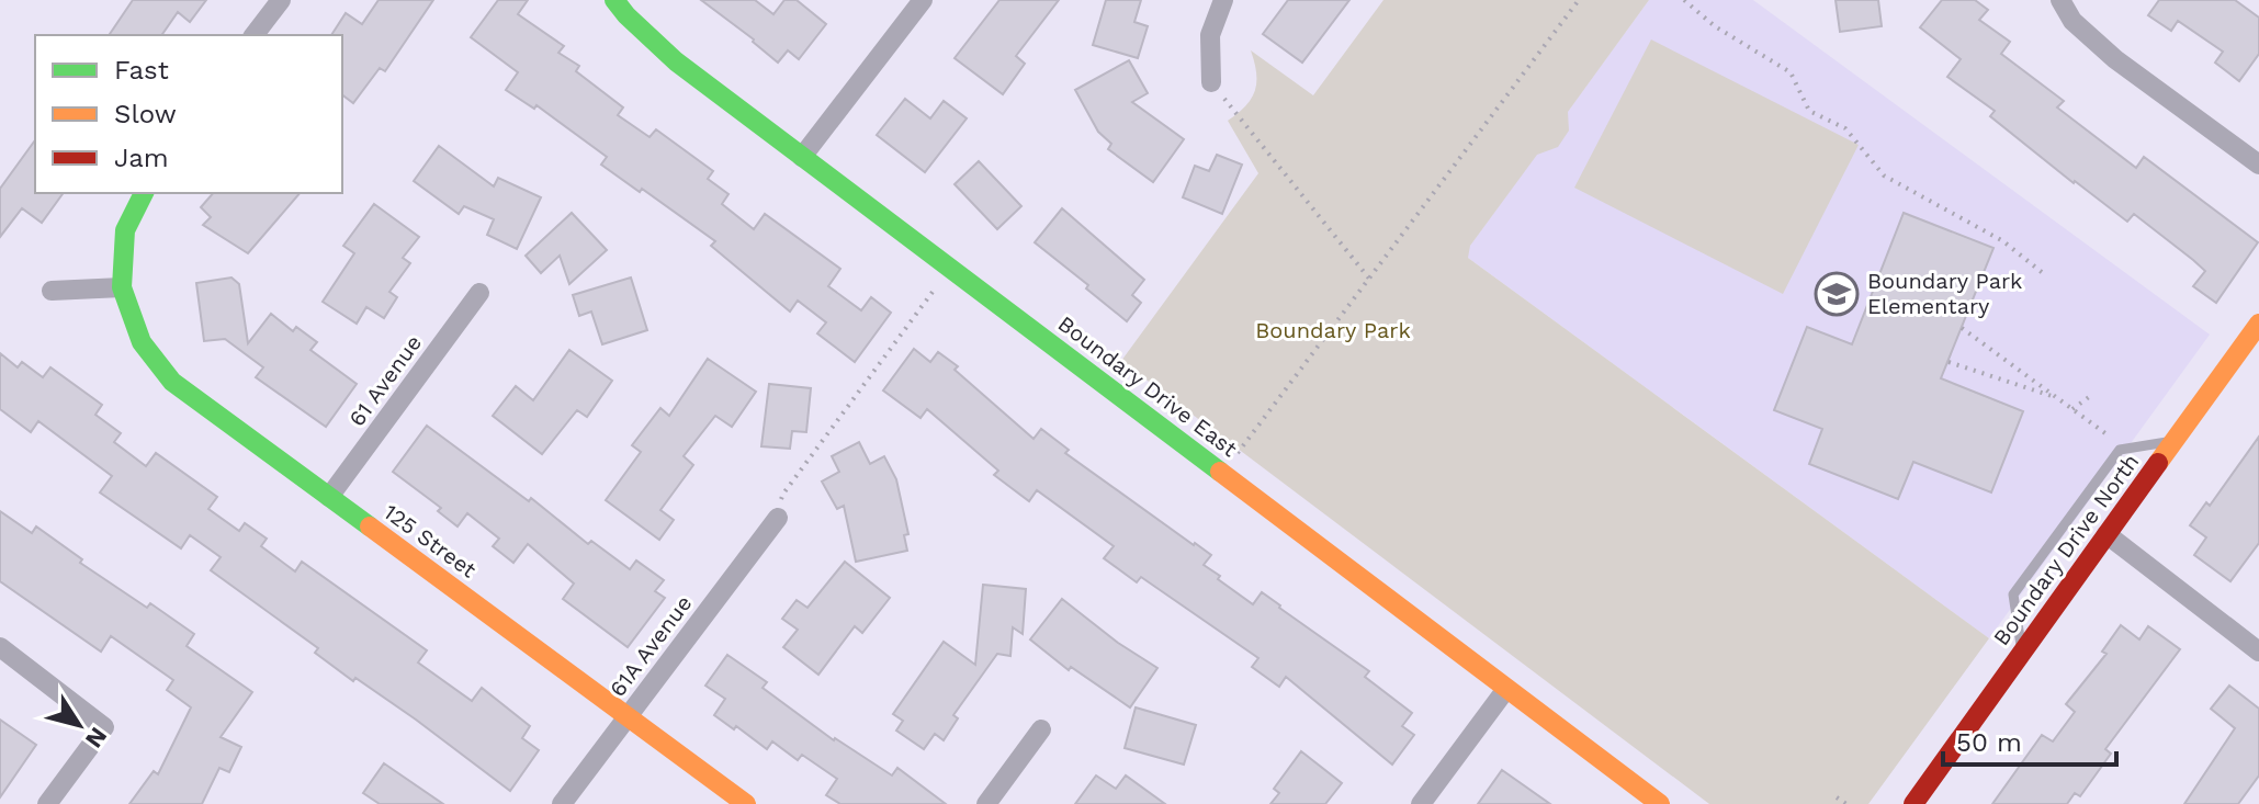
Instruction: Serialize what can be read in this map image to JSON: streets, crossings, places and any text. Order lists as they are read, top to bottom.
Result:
{
  "streets": {
    "street": [
      "61 Avenue",
      "Boundary Drive East",
      "125 Street",
      "Boundary Drive North",
      "61A Avenue"
    ]
  },
  "crossings": [
    ["61 Avenue", "125 Street"],
    ["125 Street", "61A Avenue"]
  ],
  "parks": ["Boundary Park"],
  "places": {
    "school or university": ["Boundary Park Elementary"]
  },
  "legend": ["Fast", "Slow", "Jam"],
  "scale_bar": "50 m",
  "north": "bottom right"
}
